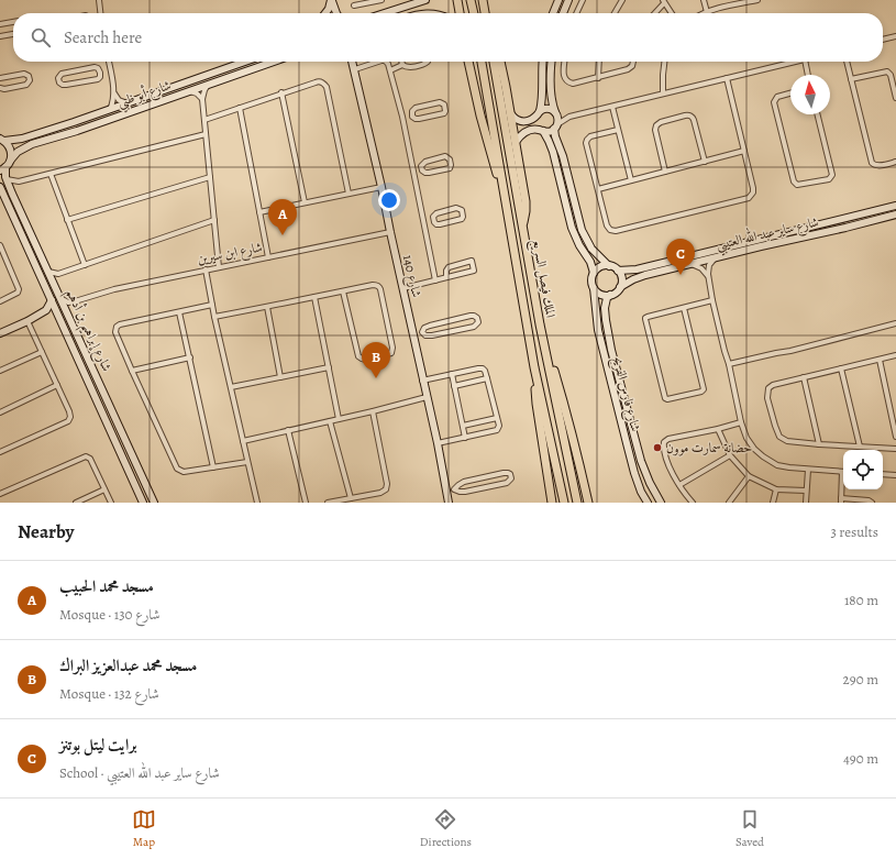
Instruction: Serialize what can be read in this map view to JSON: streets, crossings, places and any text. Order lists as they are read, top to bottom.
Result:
{
  "streets": {
    "highway": ["الملك فيصل السريع"],
    "street": [
      "شارع أبو ظبي",
      "شارع ساير عبد الله العتيبي",
      "شارع ابن سيرين",
      "شارع 140",
      "شارع إبراهيم بن أدهم",
      "شارع فارس الفريح"
    ]
  },
  "crossings": [
    ["شارع أبو ظبي", "شارع إبراهيم بن أدهم"],
    ["شارع ساير عبد الله العتيبي", "شارع فارس الفريح"],
    ["شارع ابن سيرين", "شارع 140"]
  ],
  "places": ["حضانة سمارت موون"],
  "north": "top",
  "page": {
    "search": "Search here",
    "pins": ["A", "C", "B"],
    "heading": ["Nearby", "3 results"],
    "list": [
      {
        "mark": "A",
        "name": "مسجد محمد الحبيب",
        "note": "Mosque · شارع 130",
        "value": "180 m"
      },
      {
        "mark": "B",
        "name": "مسجد محمد عبدالعزيز البراك",
        "note": "Mosque · شارع 132",
        "value": "290 m"
      },
      {
        "mark": "C",
        "name": "برايت ليتل بوتنز",
        "note": "School · شارع ساير عبد الله العتيبي",
        "value": "490 m"
      }
    ],
    "nav": ["Map", "Directions", "Saved"]
  }
}
